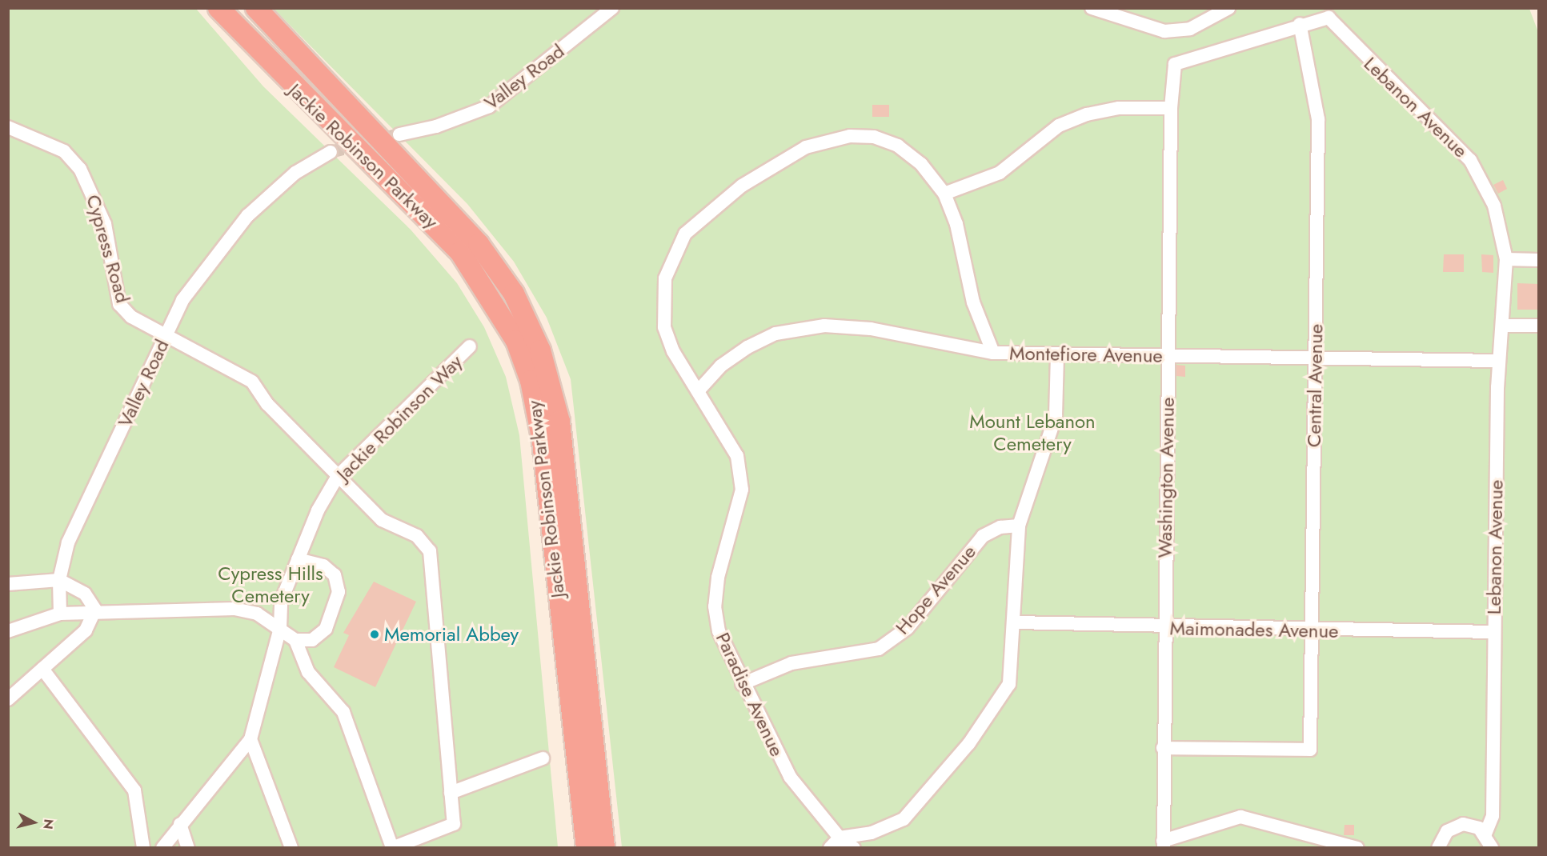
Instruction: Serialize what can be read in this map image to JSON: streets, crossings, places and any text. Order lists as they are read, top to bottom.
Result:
{
  "streets": {
    "highway": ["Jackie Robinson Parkway"],
    "lane": [
      "Valley Road",
      "Lebanon Avenue",
      "Cypress Road",
      "Montefiore Avenue",
      "Central Avenue",
      "Jackie Robinson Way",
      "Washington Avenue",
      "Hope Avenue",
      "Maimonades Avenue",
      "Paradise Avenue"
    ]
  },
  "crossings": [
    ["Valley Road", "Cypress Road"],
    ["Lebanon Avenue", "Montefiore Avenue"],
    ["Lebanon Avenue", "Central Avenue"],
    ["Lebanon Avenue", "Washington Avenue"],
    ["Lebanon Avenue", "Maimonades Avenue"],
    ["Cypress Road", "Jackie Robinson Way"],
    ["Montefiore Avenue", "Central Avenue"],
    ["Montefiore Avenue", "Washington Avenue"],
    ["Montefiore Avenue", "Paradise Avenue"],
    ["Central Avenue", "Washington Avenue"],
    ["Central Avenue", "Maimonades Avenue"],
    ["Washington Avenue", "Maimonades Avenue"],
    ["Hope Avenue", "Paradise Avenue"]
  ],
  "parks": ["Mount Lebanon Cemetery", "Cypress Hills Cemetery"],
  "places": ["Memorial Abbey"],
  "north": "right"
}
